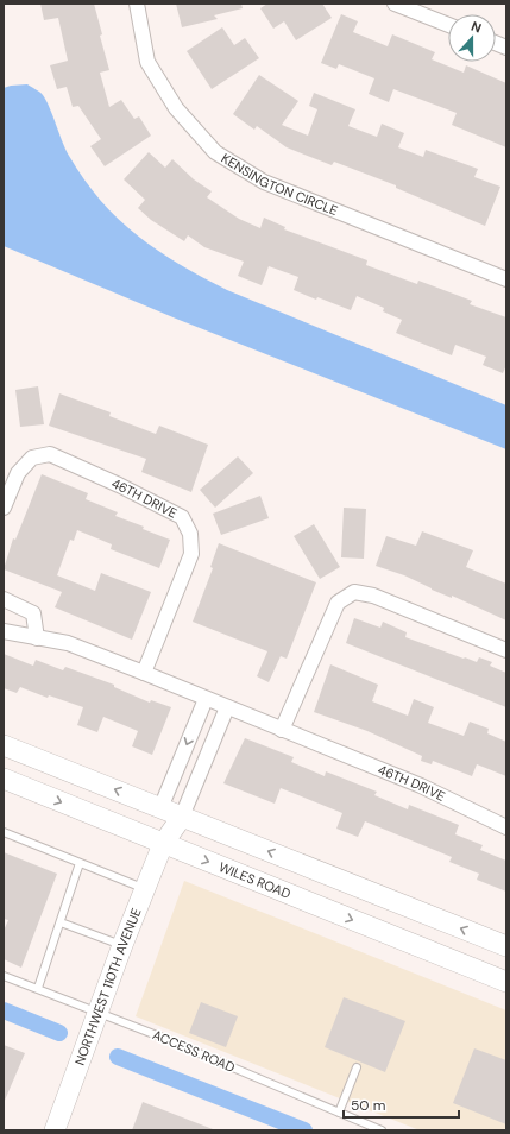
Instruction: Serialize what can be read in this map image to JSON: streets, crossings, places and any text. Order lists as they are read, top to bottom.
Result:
{
  "streets": {
    "main road": ["WILES ROAD", "NORTHWEST 110TH AVENUE"],
    "street": ["KENSINGTON CIRCLE", "46TH DRIVE"],
    "lane": ["ACCESS ROAD"]
  },
  "crossings": [
    ["WILES ROAD", "NORTHWEST 110TH AVENUE"],
    ["NORTHWEST 110TH AVENUE", "ACCESS ROAD"]
  ],
  "scale_bar": "50 m",
  "north": "top"
}
